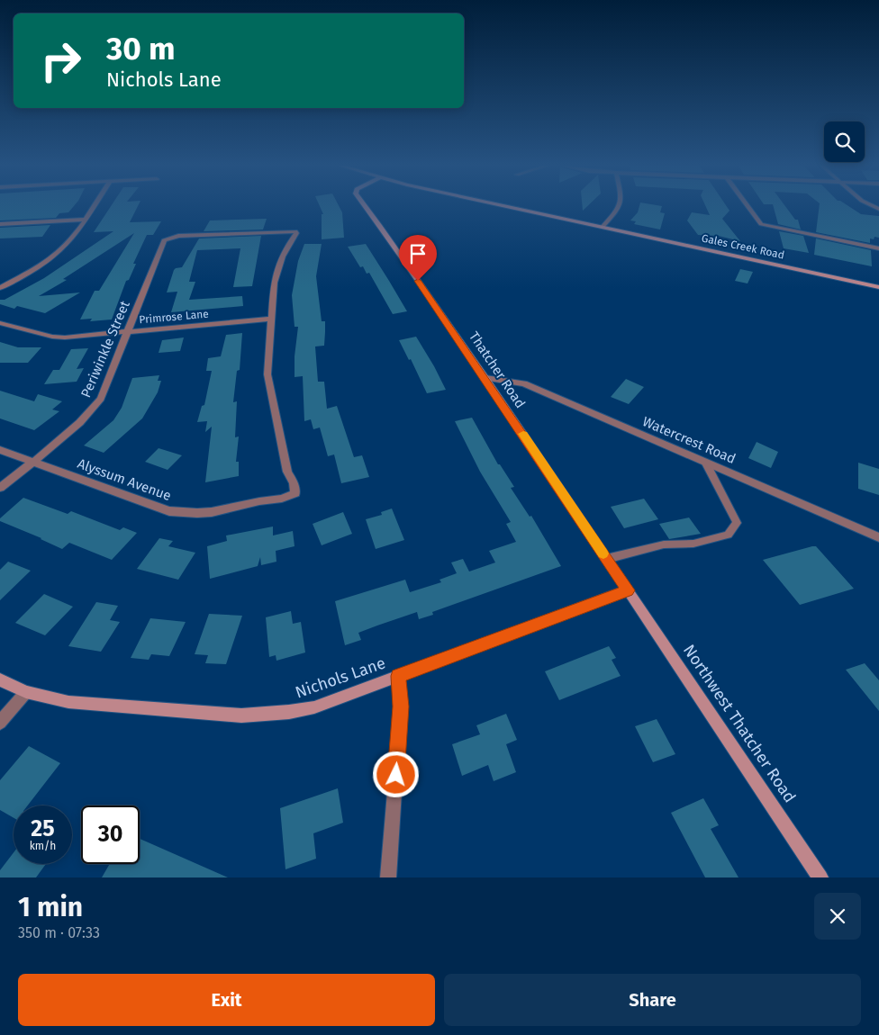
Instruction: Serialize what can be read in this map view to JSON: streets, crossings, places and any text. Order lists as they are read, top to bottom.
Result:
{
  "streets": {
    "street": [
      "Gales Creek Road",
      "Primrose Lane",
      "Periwinkle Street",
      "Thatcher Road",
      "Watercrest Road",
      "Alyssum Avenue",
      "Nichols Lane",
      "Northwest Thatcher Road"
    ]
  },
  "crossings": [
    ["Primrose Lane", "Periwinkle Street"],
    ["Primrose Lane", "Alyssum Avenue"],
    ["Periwinkle Street", "Alyssum Avenue"],
    ["Thatcher Road", "Watercrest Road"],
    ["Thatcher Road", "Nichols Lane"],
    ["Thatcher Road", "Northwest Thatcher Road"],
    ["Nichols Lane", "Northwest Thatcher Road"]
  ],
  "page": {
    "turn": ["30 m", "Nichols Lane"],
    "speed": "25 km/h",
    "limit": "30",
    "heading": ["1 min", "350 m · 07:33"],
    "buttons": ["Exit", "Share"]
  }
}
